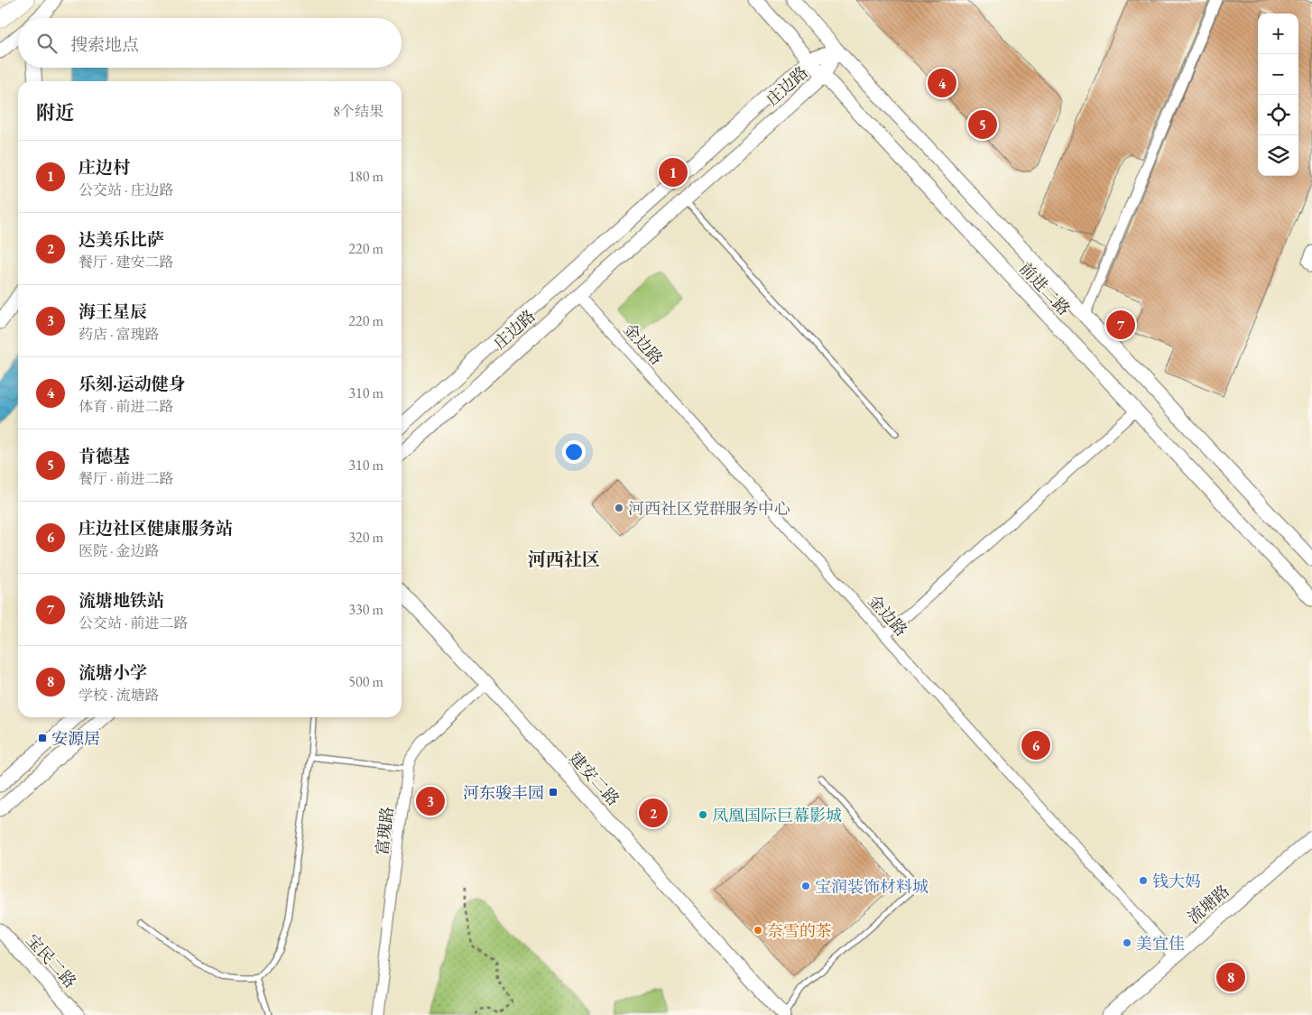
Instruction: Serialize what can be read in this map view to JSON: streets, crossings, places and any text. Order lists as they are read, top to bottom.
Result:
{
  "streets": {
    "main road": [
      "庄边路",
      "前进二路",
      "建安二路",
      "流塘路",
      "宝民二路"
    ],
    "street": ["金边路", "富瑰路"]
  },
  "crossings": [
    ["庄边路", "前进二路"],
    ["庄边路", "金边路"],
    ["金边路", "流塘路"],
    ["建安二路", "富瑰路"]
  ],
  "districts": ["河西社区"],
  "places": {
    "other": [
      "河西社区党群服务中心",
      "凤凰国际巨幕影城",
      "钱大妈",
      "宝润装饰材料城",
      "奈雪的茶",
      "美宜佳"
    ],
    "transit": ["安源居", "河东骏丰园"]
  },
  "page": {
    "map_buttons": ["+", "−"],
    "search": "搜索地点",
    "pins": [
      "4",
      "5",
      "1",
      "7",
      "6",
      "3",
      "2",
      "8"
    ],
    "heading": ["附近", "8个结果"],
    "list": [
      {
        "mark": "1",
        "name": "庄边村",
        "note": "公交站 · 庄边路",
        "value": "180 m"
      },
      {
        "mark": "2",
        "name": "达美乐比萨",
        "note": "餐厅 · 建安二路",
        "value": "220 m"
      },
      {
        "mark": "3",
        "name": "海王星辰",
        "note": "药店 · 富瑰路",
        "value": "220 m"
      },
      {
        "mark": "4",
        "name": "乐刻·运动健身",
        "note": "体育 · 前进二路",
        "value": "310 m"
      },
      {
        "mark": "5",
        "name": "肯德基",
        "note": "餐厅 · 前进二路",
        "value": "310 m"
      },
      {
        "mark": "6",
        "name": "庄边社区健康服务站",
        "note": "医院 · 金边路",
        "value": "320 m"
      },
      {
        "mark": "7",
        "name": "流塘地铁站",
        "note": "公交站 · 前进二路",
        "value": "330 m"
      },
      {
        "mark": "8",
        "name": "流塘小学",
        "note": "学校 · 流塘路",
        "value": "500 m"
      }
    ]
  }
}
